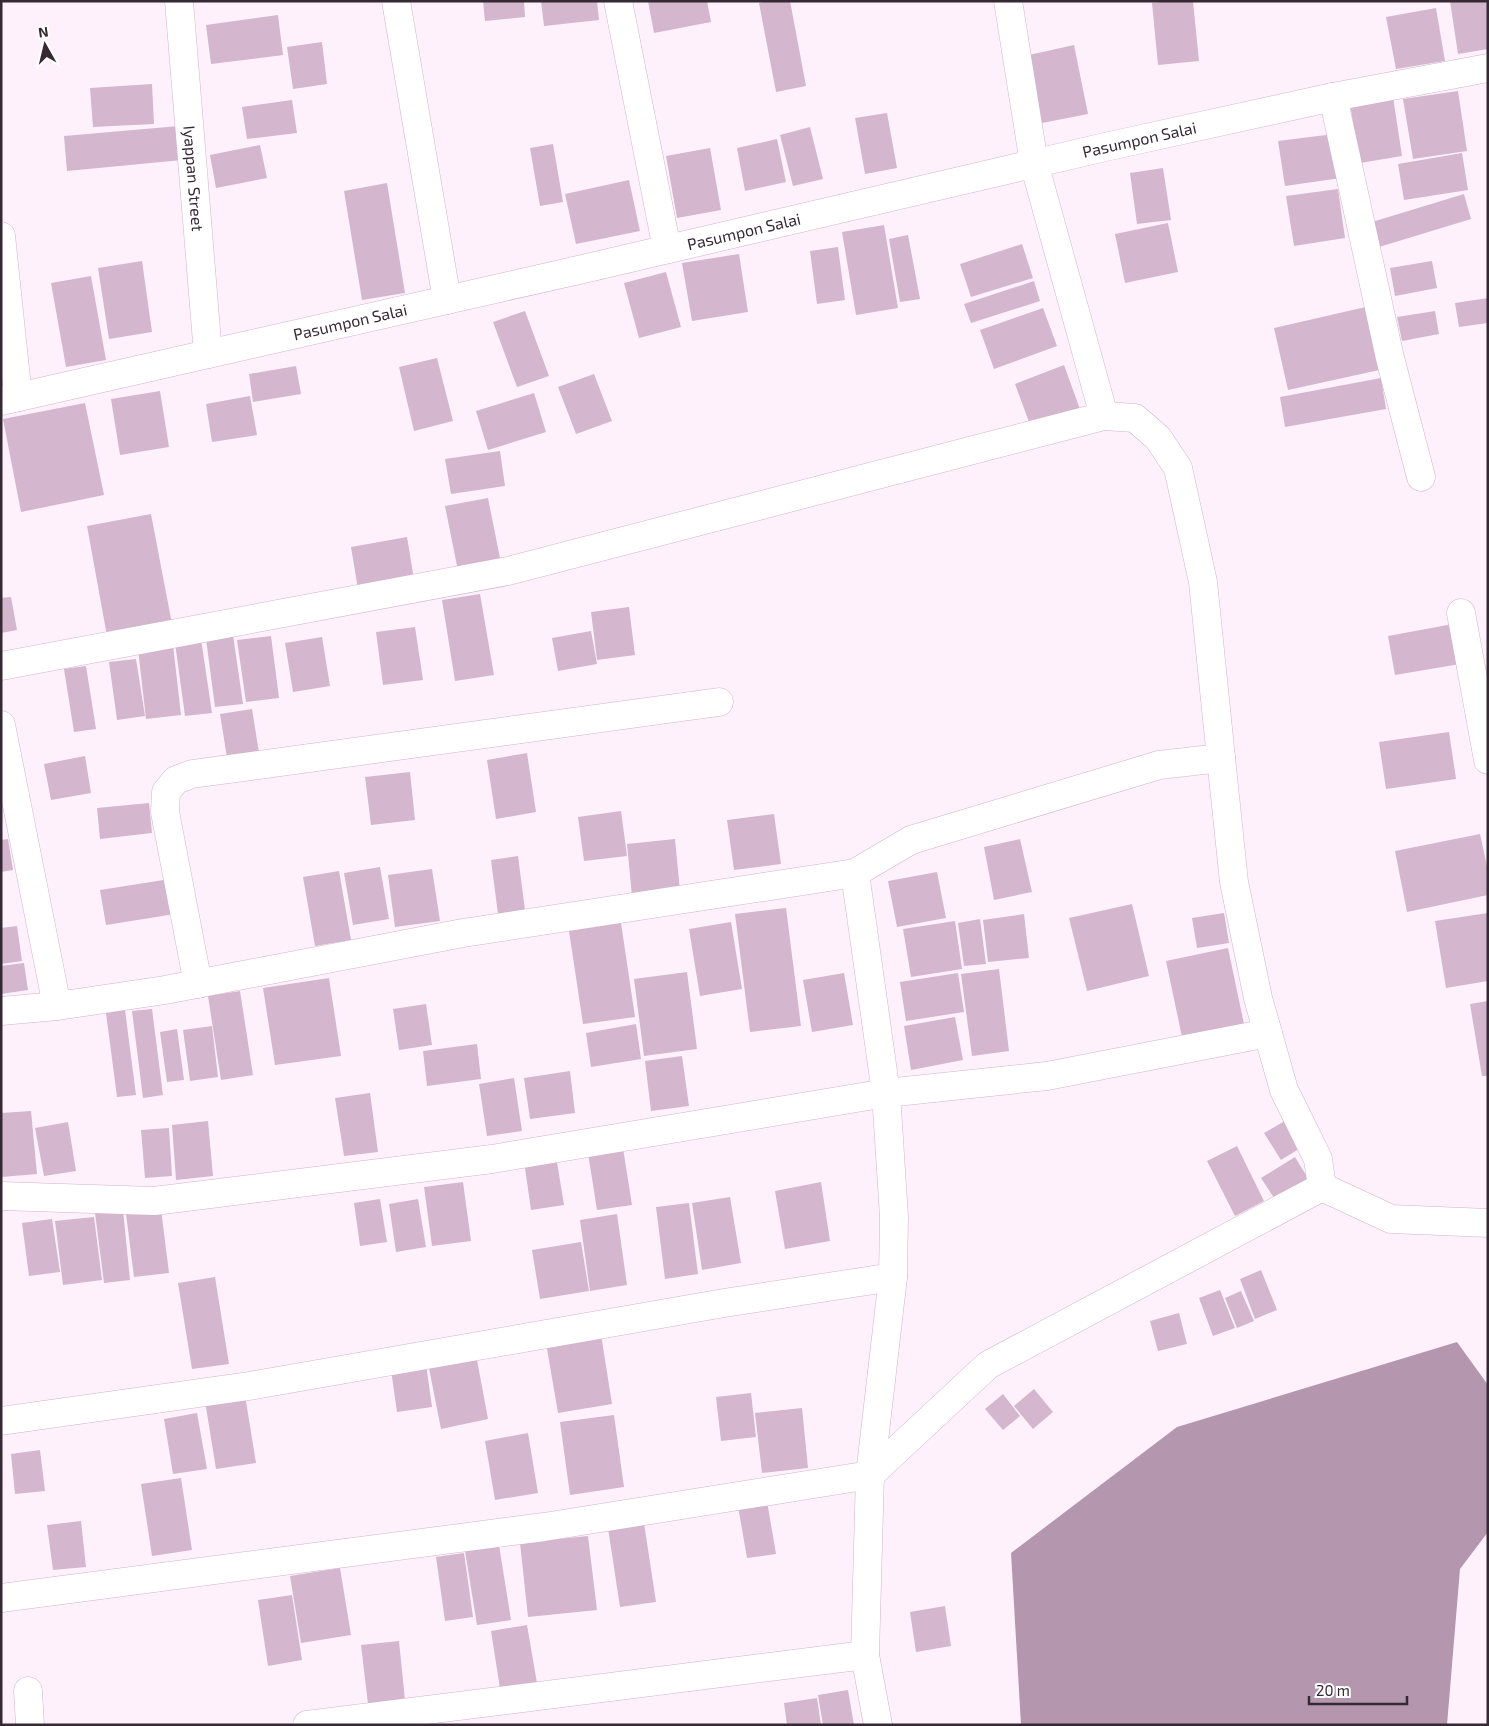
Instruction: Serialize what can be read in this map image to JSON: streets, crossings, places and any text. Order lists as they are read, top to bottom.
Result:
{
  "streets": {
    "street": ["Pasumpon Salai", "Iyappan Street"]
  },
  "crossings": [
    ["Pasumpon Salai", "Iyappan Street"]
  ],
  "scale_bar": "20 m",
  "north": "top"
}
